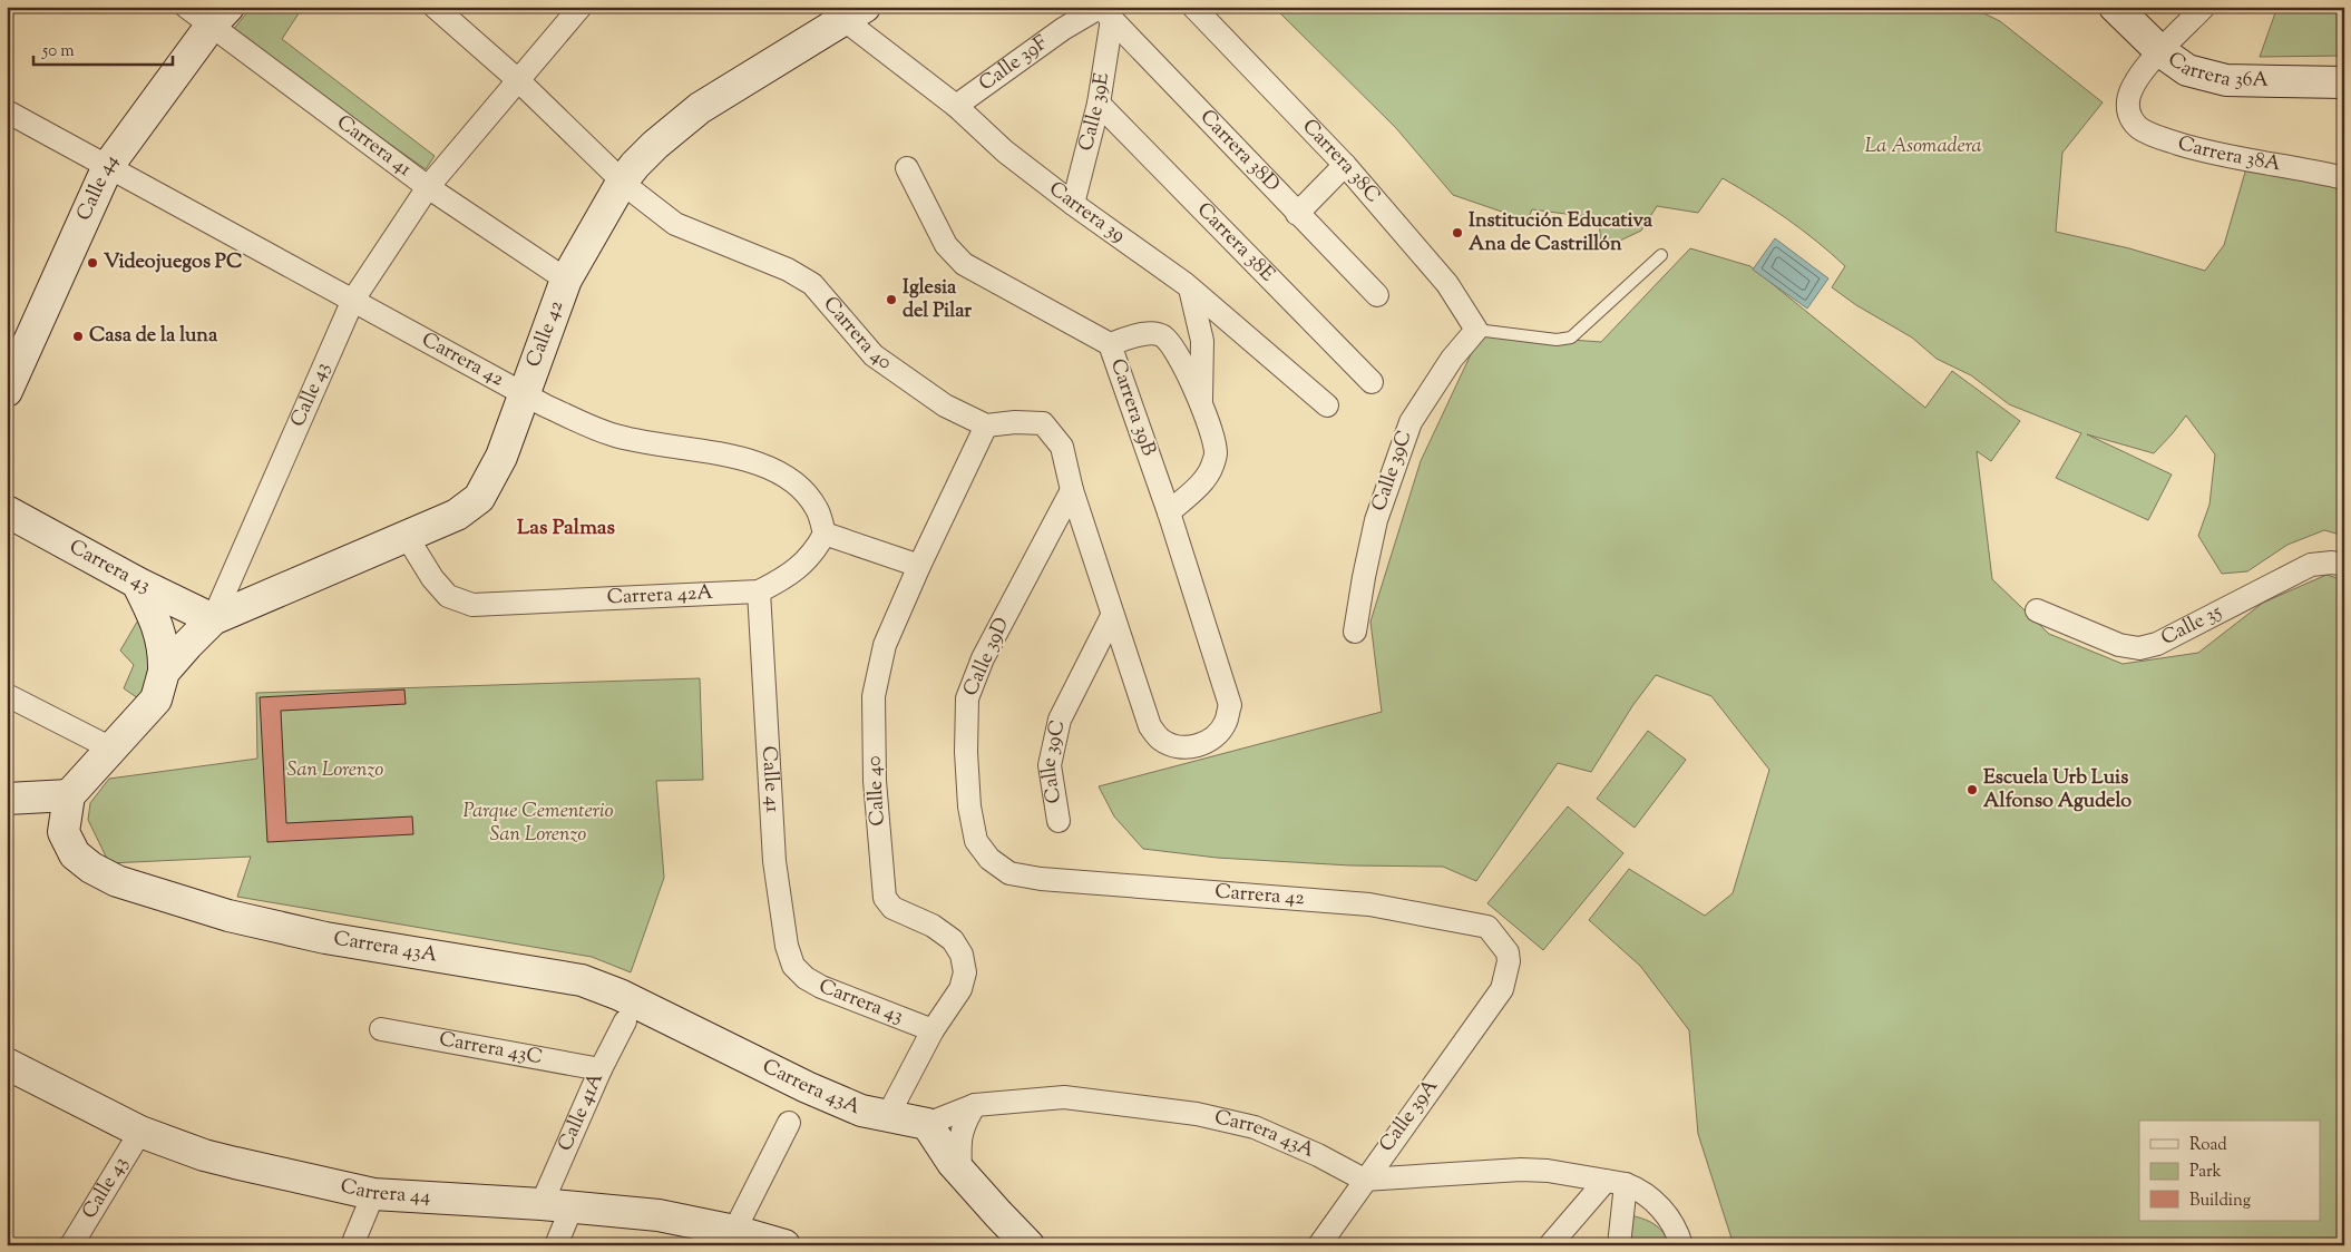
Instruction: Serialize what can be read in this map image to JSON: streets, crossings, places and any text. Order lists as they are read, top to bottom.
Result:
{
  "streets": {
    "street": [
      "Calle 39F",
      "Carrera 36A",
      "Calle 39E",
      "Carrera 41",
      "Carrera 38D",
      "Carrera 38A",
      "Carrera 38C",
      "Calle 44",
      "Carrera 39",
      "Carrera 38E",
      "Carrera 40",
      "Calle 42",
      "Carrera 42",
      "Calle 43",
      "Carrera 39B",
      "Calle 39C",
      "Carrera 43",
      "Carrera 42A",
      "Calle 35",
      "Calle 39D",
      "Calle 41",
      "Calle 40",
      "Carrera 43A",
      "Carrera 43C",
      "Calle 41A",
      "Calle 39A",
      "Carrera 44"
    ]
  },
  "crossings": [
    ["Calle 39F", "Calle 39E"],
    ["Calle 39F", "Carrera 38D"],
    ["Calle 39F", "Carrera 39"],
    ["Carrera 36A", "Carrera 38A"],
    ["Calle 39E", "Carrera 38D"],
    ["Calle 39E", "Carrera 39"],
    ["Calle 39E", "Carrera 38E"],
    ["Carrera 41", "Calle 44"],
    ["Carrera 41", "Calle 42"],
    ["Carrera 41", "Calle 43"],
    ["Carrera 38C", "Calle 39C"],
    ["Calle 44", "Carrera 42"],
    ["Carrera 39", "Calle 42"],
    ["Carrera 40", "Calle 42"],
    ["Carrera 40", "Calle 43"],
    ["Carrera 40", "Calle 40"],
    ["Calle 42", "Carrera 42"],
    ["Calle 42", "Calle 43"],
    ["Calle 42", "Carrera 43"],
    ["Calle 42", "Carrera 42A"],
    ["Carrera 42", "Calle 43"],
    ["Carrera 42", "Carrera 42A"],
    ["Carrera 42", "Calle 39D"],
    ["Carrera 42", "Calle 39A"],
    ["Calle 43", "Carrera 43"],
    ["Calle 43", "Carrera 43A"],
    ["Calle 43", "Carrera 44"],
    ["Carrera 39B", "Calle 39C"],
    ["Carrera 43", "Calle 41"],
    ["Carrera 43", "Calle 40"],
    ["Carrera 42A", "Calle 41"],
    ["Calle 40", "Carrera 43A"],
    ["Carrera 43A", "Calle 39A"],
    ["Carrera 43C", "Calle 41A"],
    ["Calle 41A", "Carrera 44"]
  ],
  "districts": ["Las Palmas"],
  "parks": ["La Asomadera", "San Lorenzo", "Parque Cementerio San Lorenzo"],
  "places": [
    "Institución Educativa Ana de Castrillón",
    "Videojuegos PC",
    "Iglesia del Pilar",
    "Casa de la luna",
    "Escuela Urb Luis Alfonso Agudelo"
  ],
  "legend": ["Road", "Park", "Building"],
  "scale_bar": "50 m"
}
